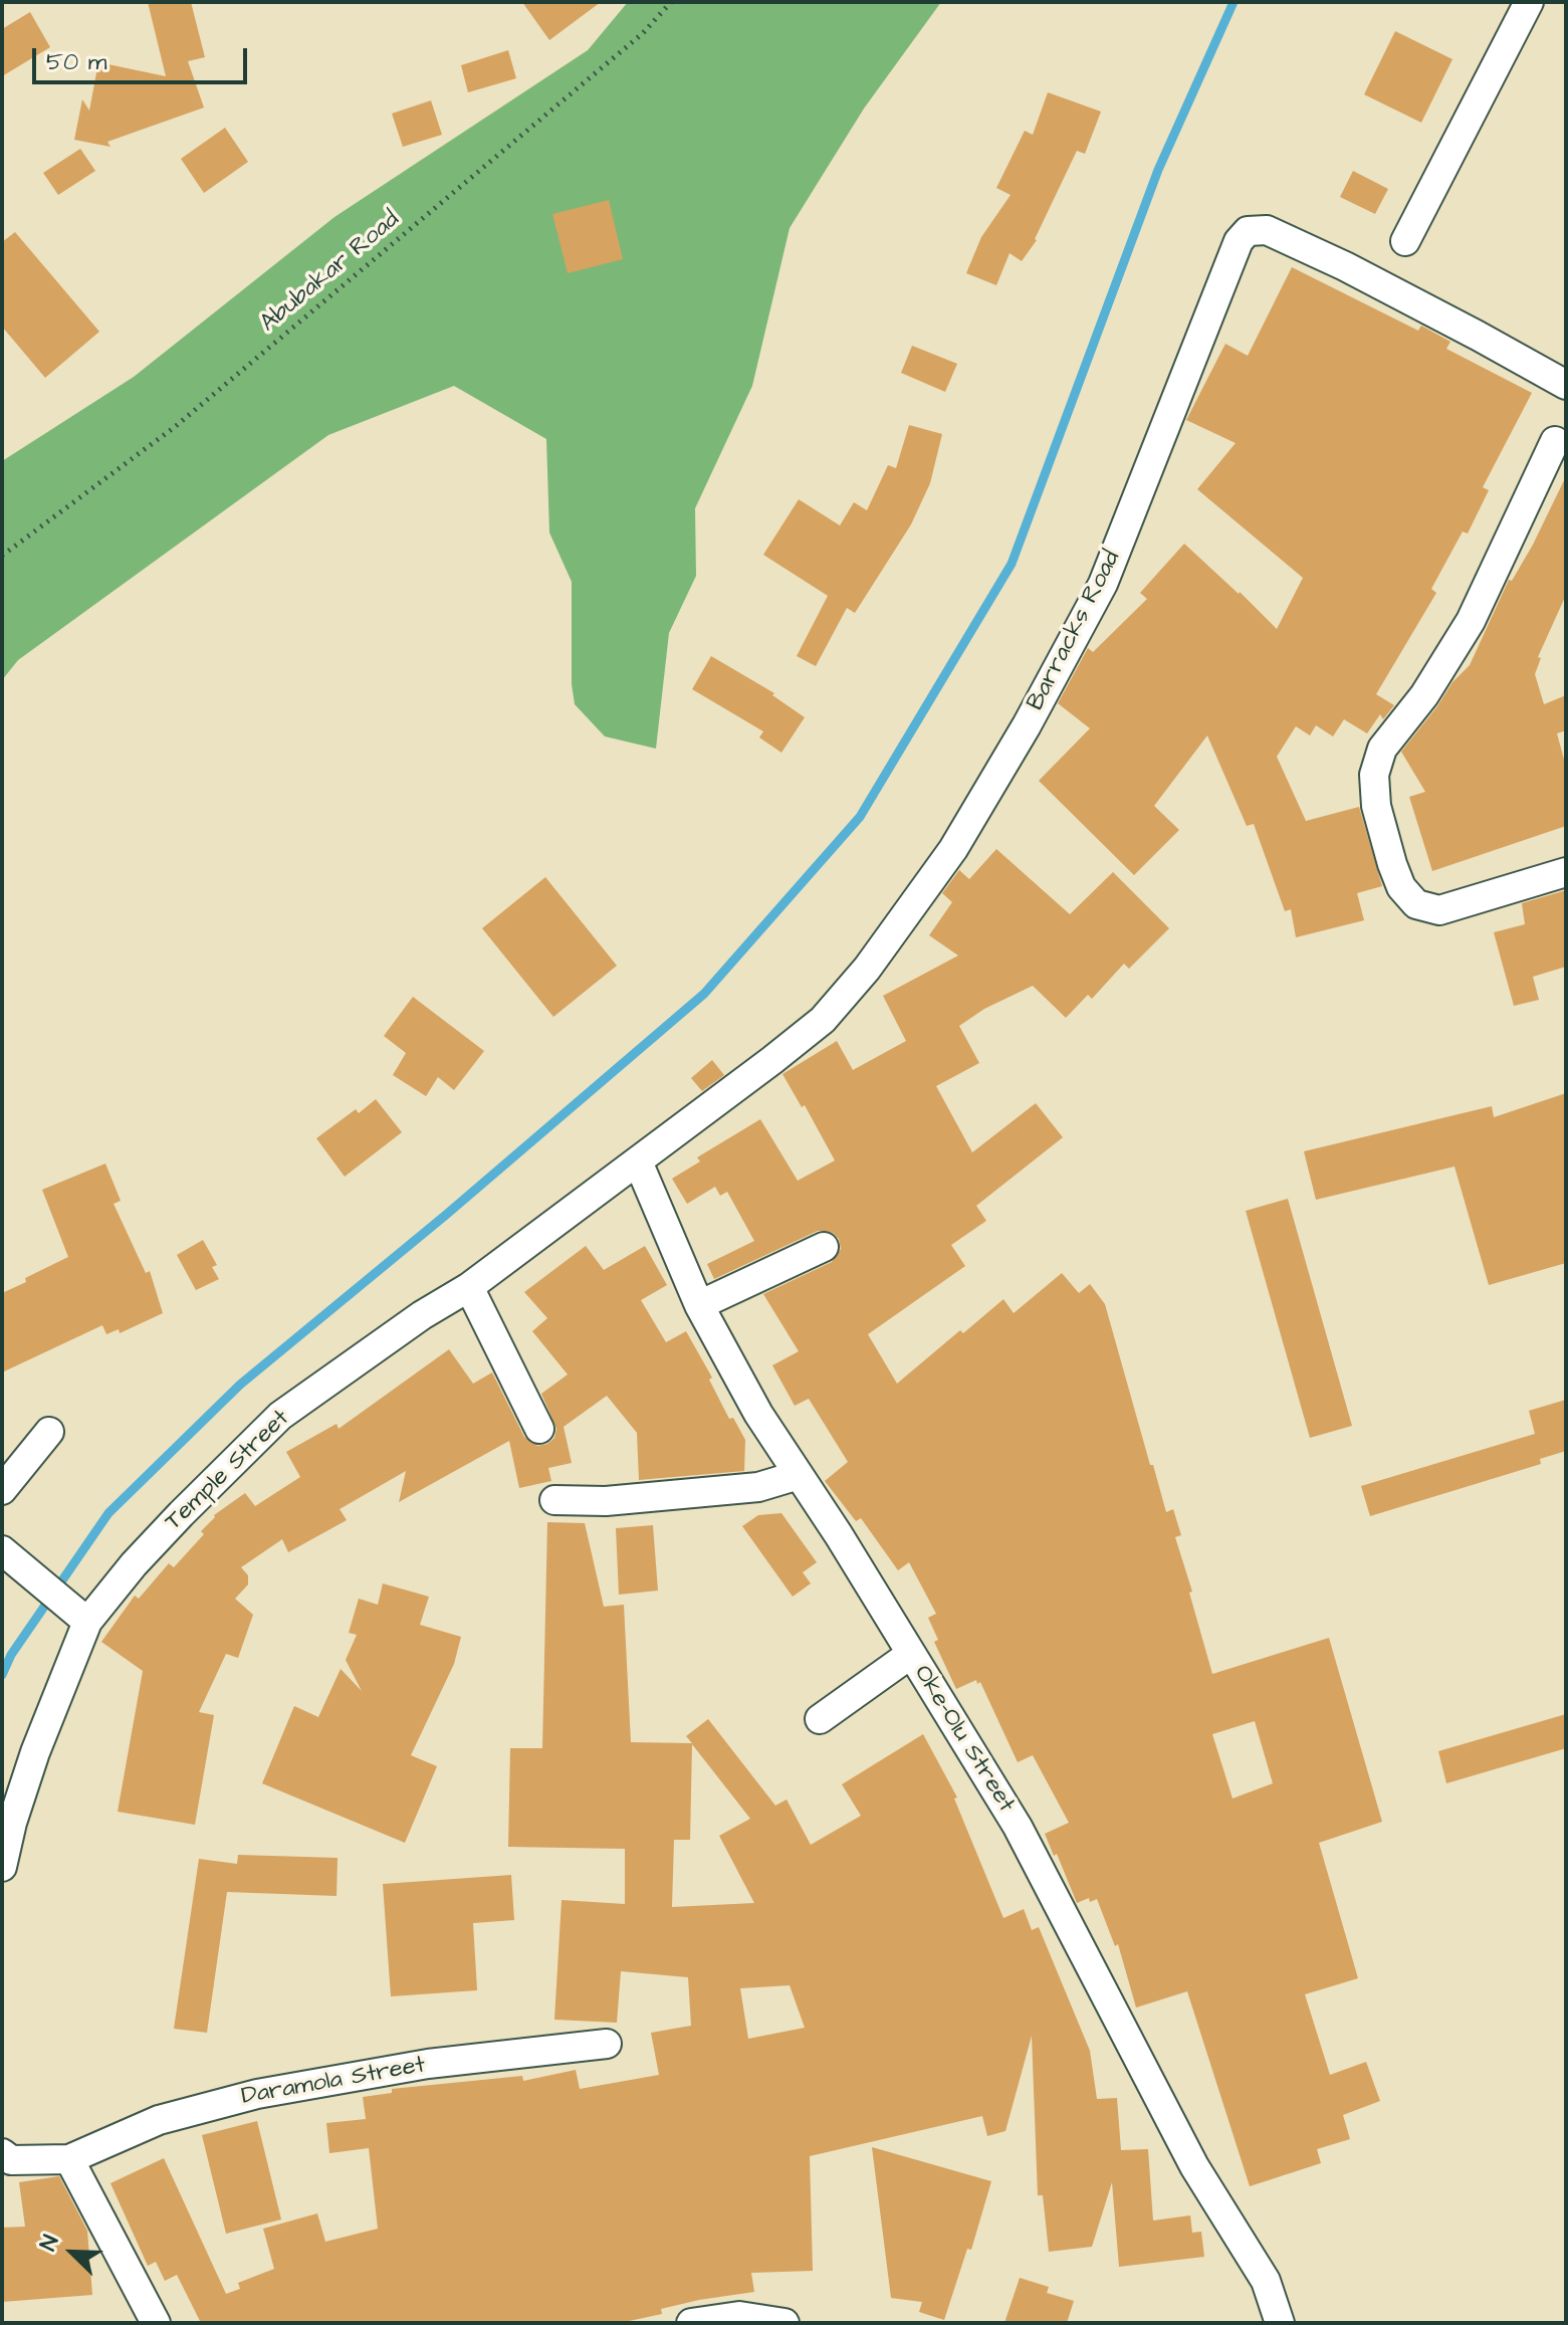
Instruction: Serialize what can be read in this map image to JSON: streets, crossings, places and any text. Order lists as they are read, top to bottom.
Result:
{
  "streets": {
    "street": [
      "Barracks Road",
      "Temple Street",
      "Oke-Olu Street",
      "Daramola Street"
    ],
    "path": ["Abubakar Road"]
  },
  "crossings": [
    ["Barracks Road", "Temple Street"],
    ["Barracks Road", "Oke-Olu Street"],
    ["Temple Street", "Oke-Olu Street"]
  ],
  "scale_bar": "50 m",
  "north": "top left"
}
